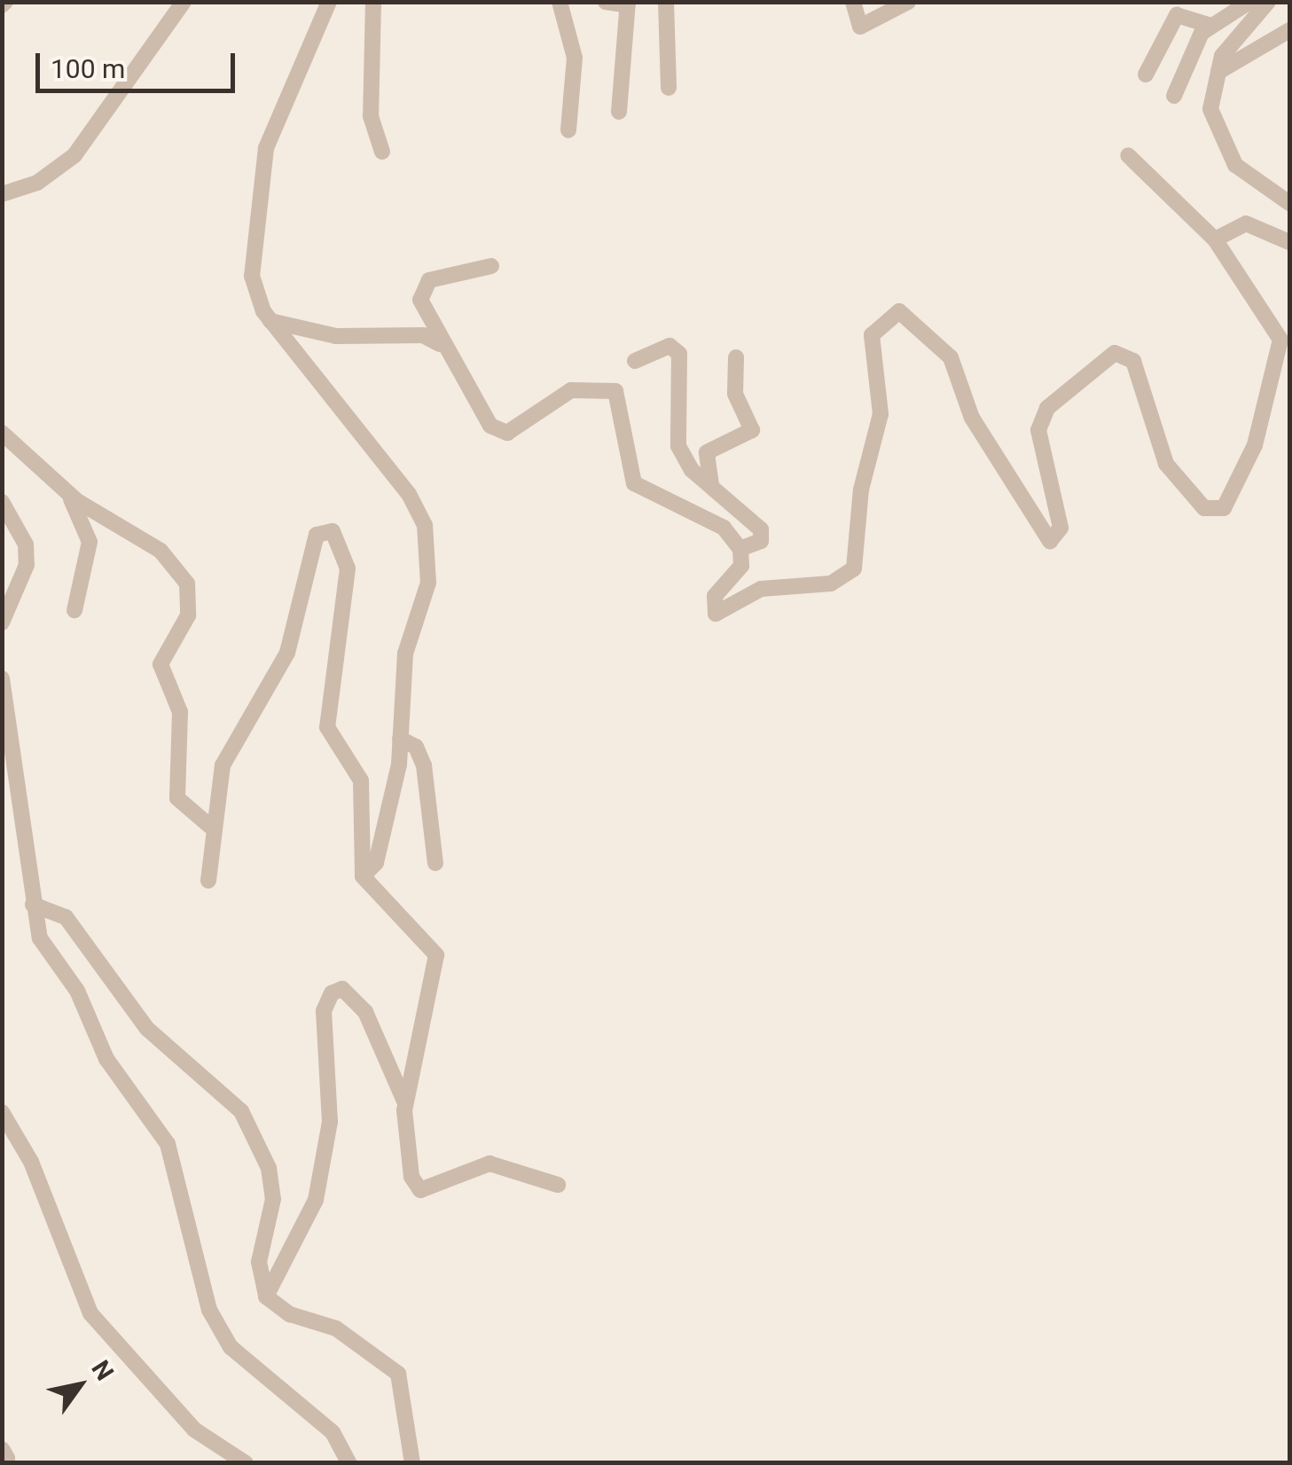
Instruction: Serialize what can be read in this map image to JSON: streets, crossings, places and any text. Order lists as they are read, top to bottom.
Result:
{
  "scale_bar": "100 m",
  "north": "top right"
}
